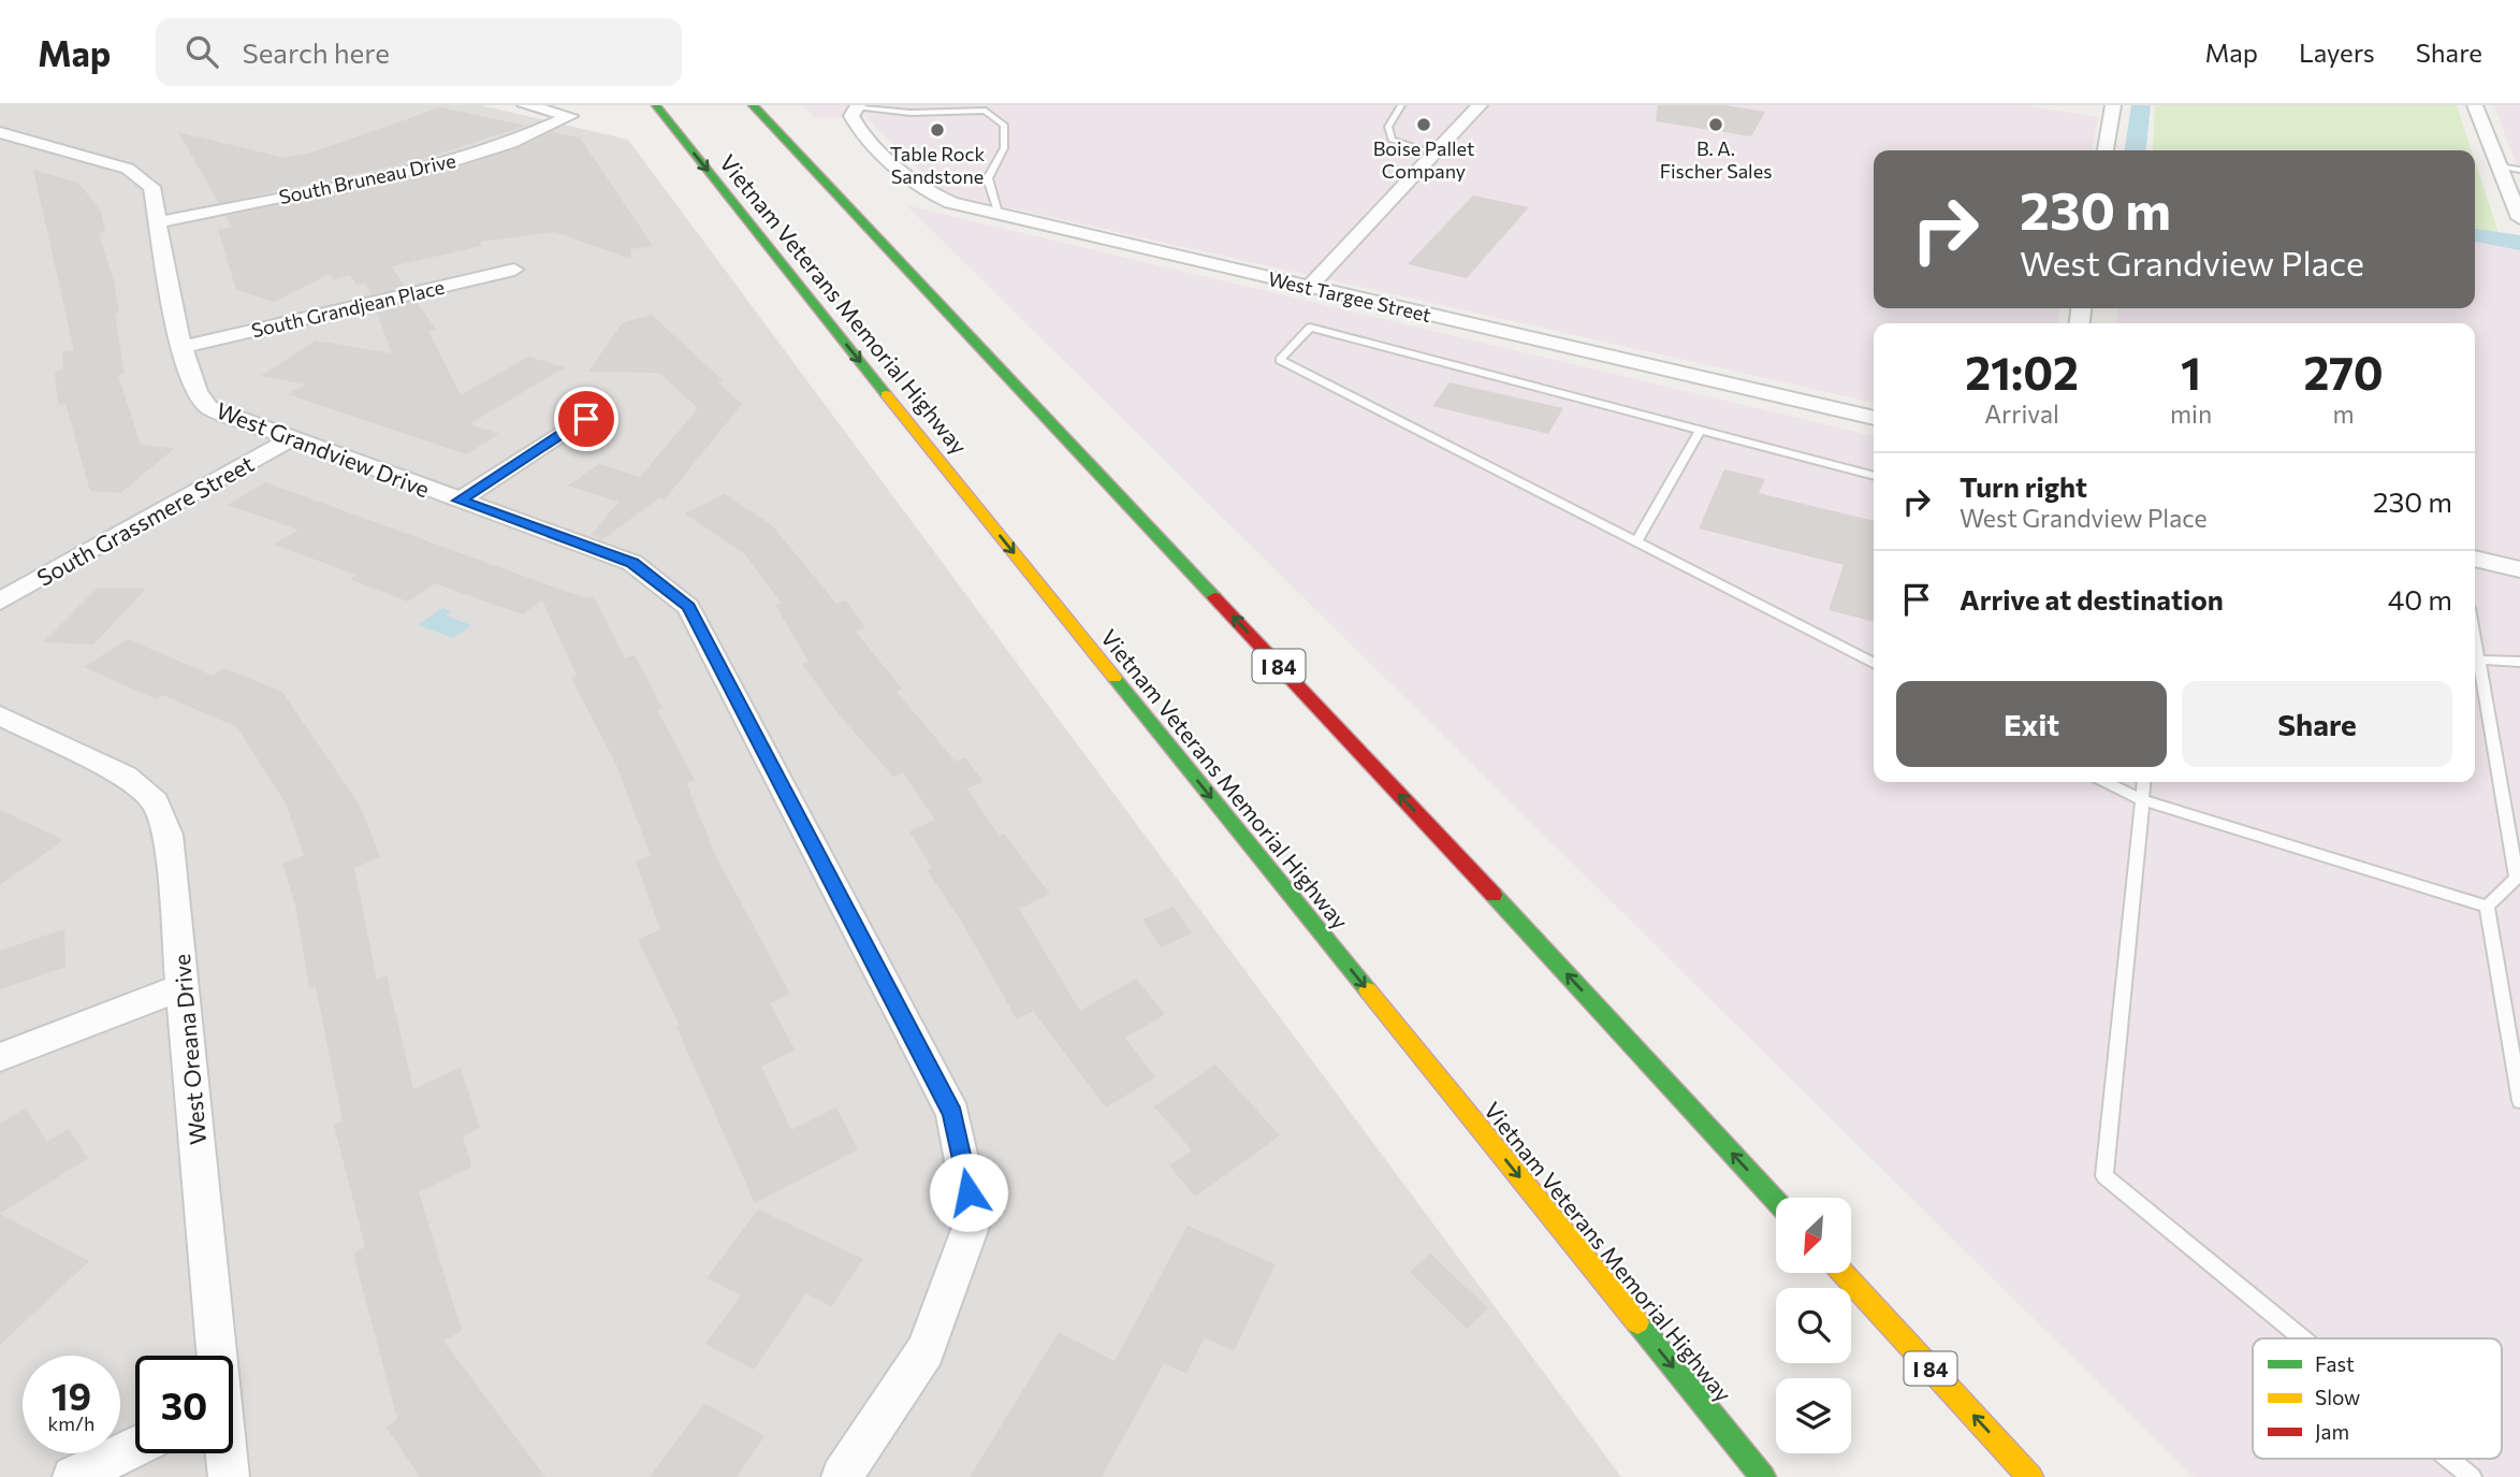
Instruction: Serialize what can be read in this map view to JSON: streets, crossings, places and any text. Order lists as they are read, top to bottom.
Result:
{
  "streets": {
    "highway": ["Vietnam Veterans Memorial Highway", "I 84"],
    "street": [
      "South Bruneau Drive",
      "West Targee Street",
      "South Grandjean Place",
      "West Grandview Drive",
      "South Grassmere Street",
      "West Oreana Drive"
    ]
  },
  "crossings": [
    ["South Bruneau Drive", "West Grandview Drive"],
    ["South Grandjean Place", "West Grandview Drive"],
    ["West Grandview Drive", "South Grassmere Street"]
  ],
  "places": ["Boise Pallet Company", "B. A. Fischer Sales", "Table Rock Sandstone"],
  "legend": ["Fast", "Slow", "Jam"],
  "north": "bottom left",
  "page": {
    "header": "Map",
    "search": "Search here",
    "nav": ["Map", "Layers", "Share"],
    "turn": ["230 m", "West Grandview Place"],
    "eta": [
      "21:02",
      "Arrival",
      "1",
      "min",
      "270",
      "m"
    ],
    "list": [
      {
        "name": "Turn right",
        "note": "West Grandview Place",
        "value": "230 m"
      },
      {
        "name": "Arrive at destination",
        "value": "40 m"
      }
    ],
    "buttons": ["Exit", "Share"],
    "speed": "19 km/h",
    "limit": "30"
  }
}
